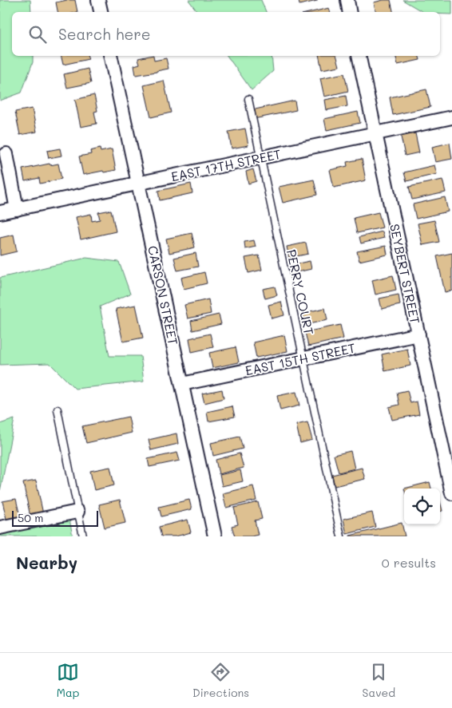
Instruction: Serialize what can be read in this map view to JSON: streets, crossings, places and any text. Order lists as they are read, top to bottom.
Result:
{
  "streets": {
    "street": [
      "EAST 17TH STREET",
      "SEYBERT STREET",
      "CARSON STREET",
      "EAST 15TH STREET"
    ],
    "lane": ["PERRY COURT"]
  },
  "crossings": [
    ["EAST 17TH STREET", "SEYBERT STREET"],
    ["EAST 17TH STREET", "PERRY COURT"],
    ["EAST 17TH STREET", "CARSON STREET"],
    ["SEYBERT STREET", "EAST 15TH STREET"],
    ["PERRY COURT", "EAST 15TH STREET"],
    ["CARSON STREET", "EAST 15TH STREET"]
  ],
  "scale_bar": "50 m",
  "page": {
    "search": "Search here",
    "scale": "50 m",
    "heading": ["Nearby", "0 results"],
    "nav": ["Map", "Directions", "Saved"]
  }
}
